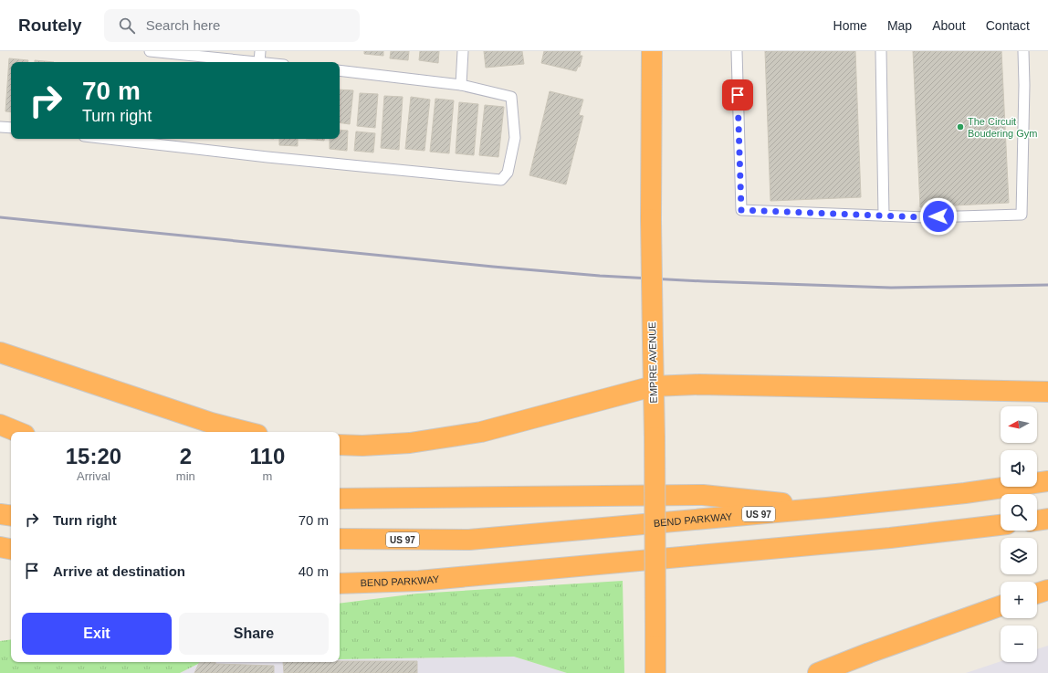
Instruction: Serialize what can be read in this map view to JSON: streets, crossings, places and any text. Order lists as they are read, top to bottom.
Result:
{
  "streets": {
    "highway": ["EMPIRE AVENUE", "US 97", "BEND PARKWAY"]
  },
  "places": ["The Circuit Boudering Gym"],
  "north": "left",
  "page": {
    "header": "Routely",
    "search": "Search here",
    "nav": [
      "Home",
      "Map",
      "About",
      "Contact"
    ],
    "turn": ["70 m", "Turn right"],
    "map_buttons": ["+", "−"],
    "eta": [
      "15:20",
      "Arrival",
      "2",
      "min",
      "110",
      "m"
    ],
    "list": [
      {
        "name": "Turn right",
        "value": "70 m"
      },
      {
        "name": "Arrive at destination",
        "value": "40 m"
      }
    ],
    "buttons": ["Exit", "Share"]
  }
}
